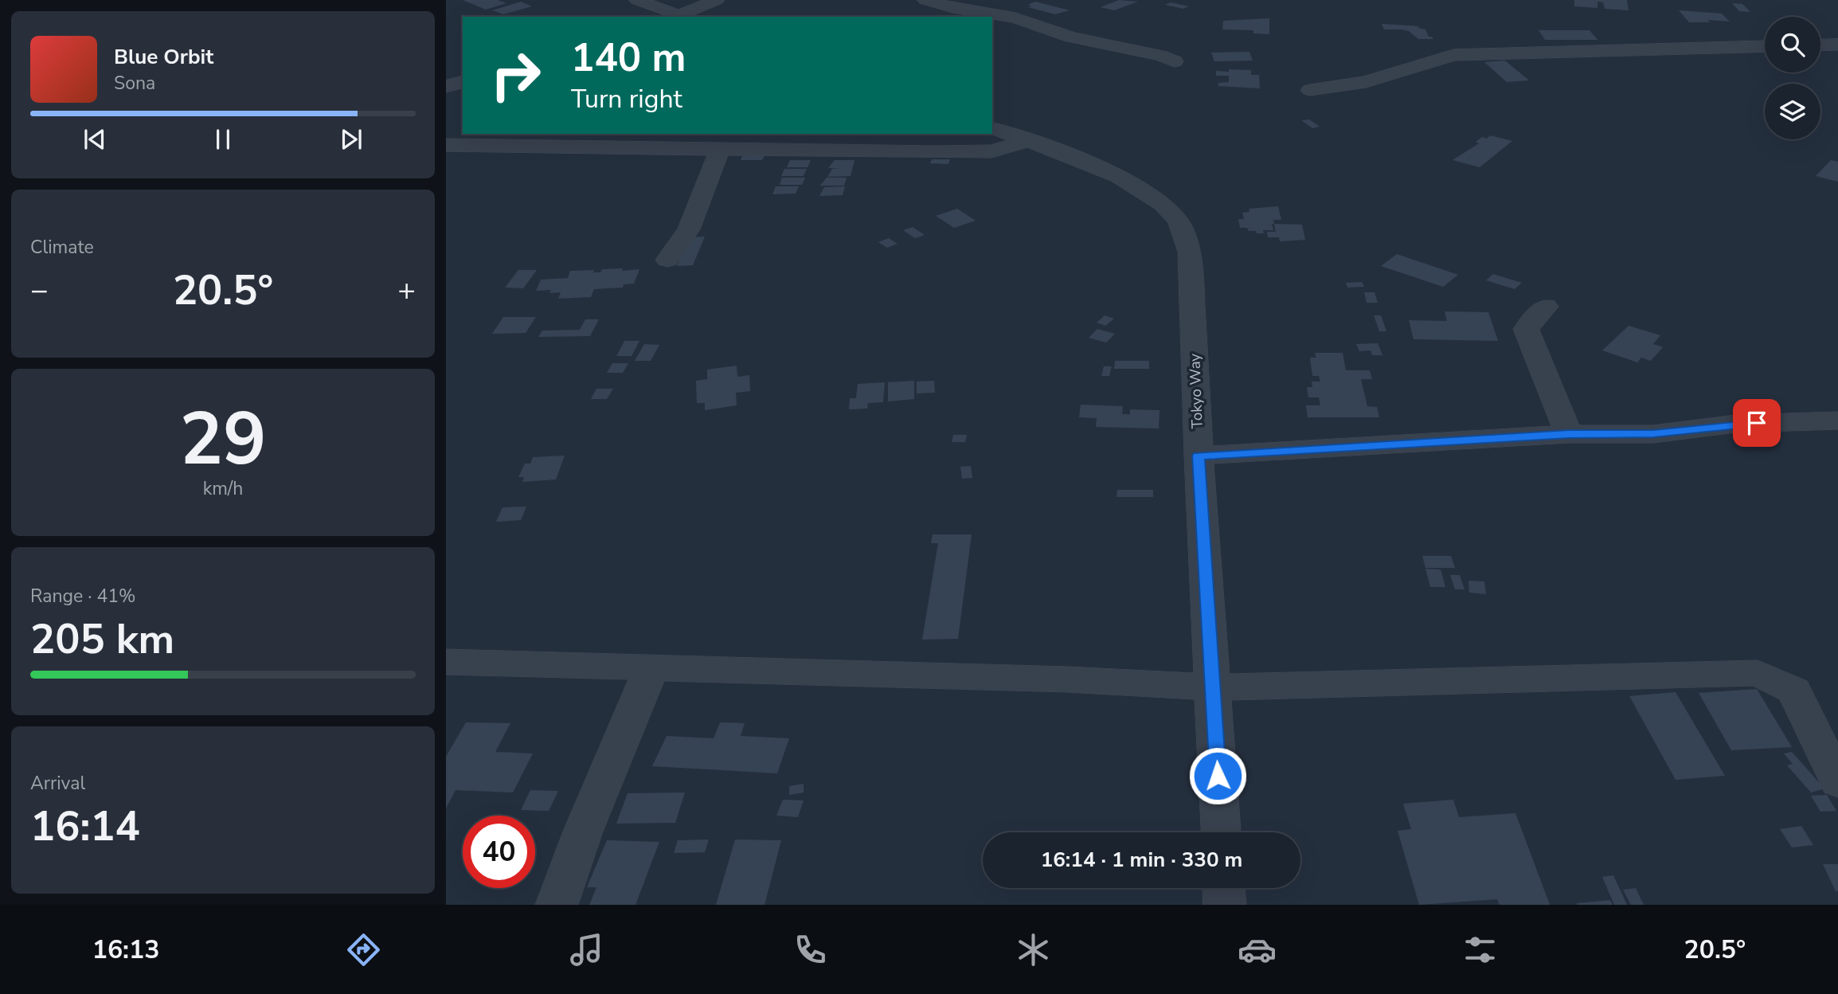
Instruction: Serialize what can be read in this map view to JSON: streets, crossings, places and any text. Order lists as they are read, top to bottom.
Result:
{
  "streets": {
    "street": ["Tokyo Way"]
  },
  "page": {
    "turn": ["140 m", "Turn right"],
    "song": ["Blue Orbit", "Sona"],
    "tile": [
      "Climate",
      ["29", "km/h"],
      ["Range · 41%", "205 km"],
      ["Arrival", "16:14"]
    ],
    "heat": ["−", "20.5°", "+"],
    "limit": "40",
    "trip": "16:14 · 1 min · 330 m",
    "tabs": ["16:13", "20.5°"]
  }
}
